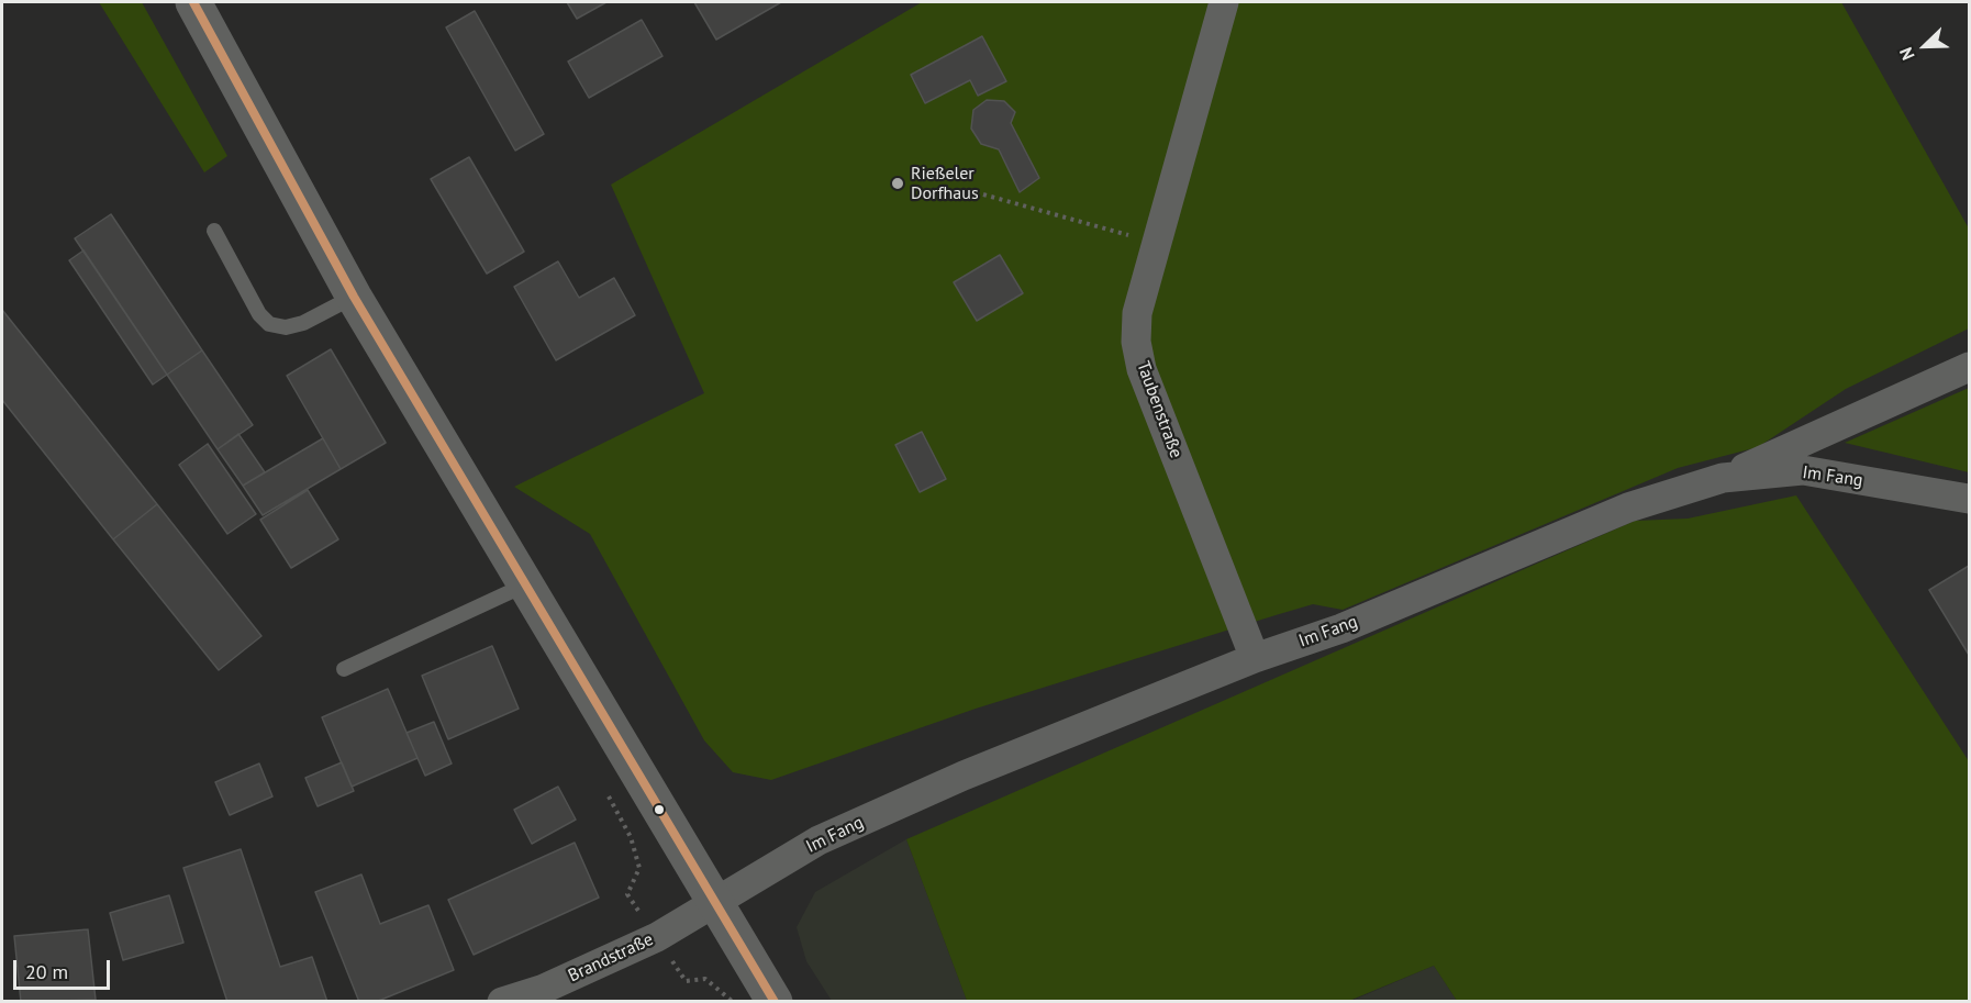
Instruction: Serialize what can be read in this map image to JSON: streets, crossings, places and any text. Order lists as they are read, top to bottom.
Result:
{
  "streets": {
    "street": ["Taubenstraße", "Im Fang", "Brandstraße"]
  },
  "crossings": [
    ["Taubenstraße", "Im Fang"],
    ["Im Fang", "Brandstraße"]
  ],
  "places": ["Rießeler Dorfhaus"],
  "scale_bar": "20 m",
  "north": "bottom left"
}
